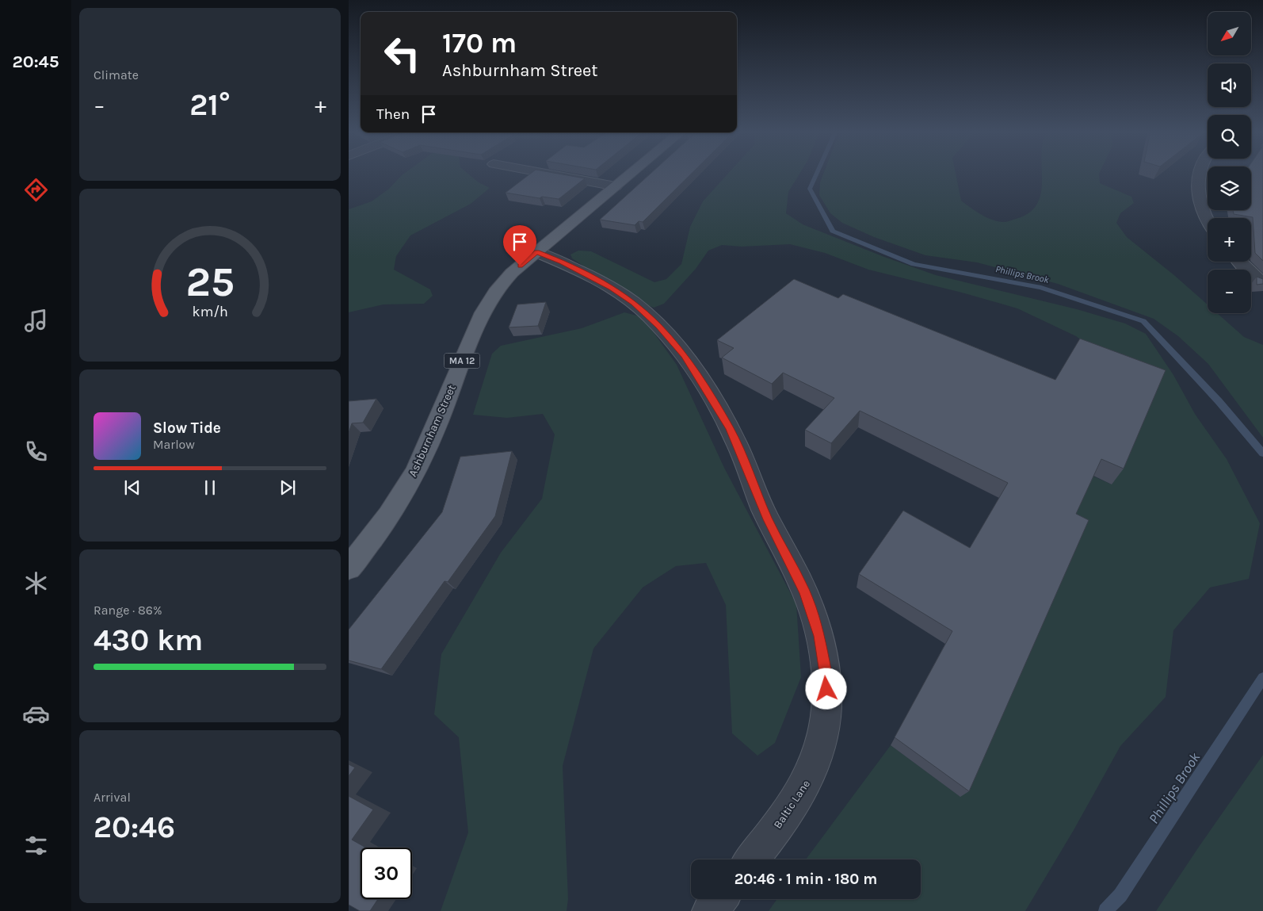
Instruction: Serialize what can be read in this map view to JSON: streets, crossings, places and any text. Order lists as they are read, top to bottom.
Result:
{
  "streets": {
    "main road": ["MA 12", "Ashburnham Street"],
    "street": ["Baltic Lane"]
  },
  "crossings": [
    ["Ashburnham Street", "Baltic Lane"]
  ],
  "water": ["Phillips Brook"],
  "north": "bottom left",
  "page": {
    "tabs": "20:45",
    "tile": [
      "Climate",
      ["Range · 86%", "430 km"],
      ["Arrival", "20:46"]
    ],
    "map_buttons": ["+", "−"],
    "turn": ["170 m", "Ashburnham Street"],
    "heat": ["−", "21°", "+"],
    "then": "Then",
    "song": ["Slow Tide", "Marlow"],
    "limit": "30",
    "trip": "20:46 · 1 min · 180 m",
    "gauge": ["25", "km/h"]
  }
}
